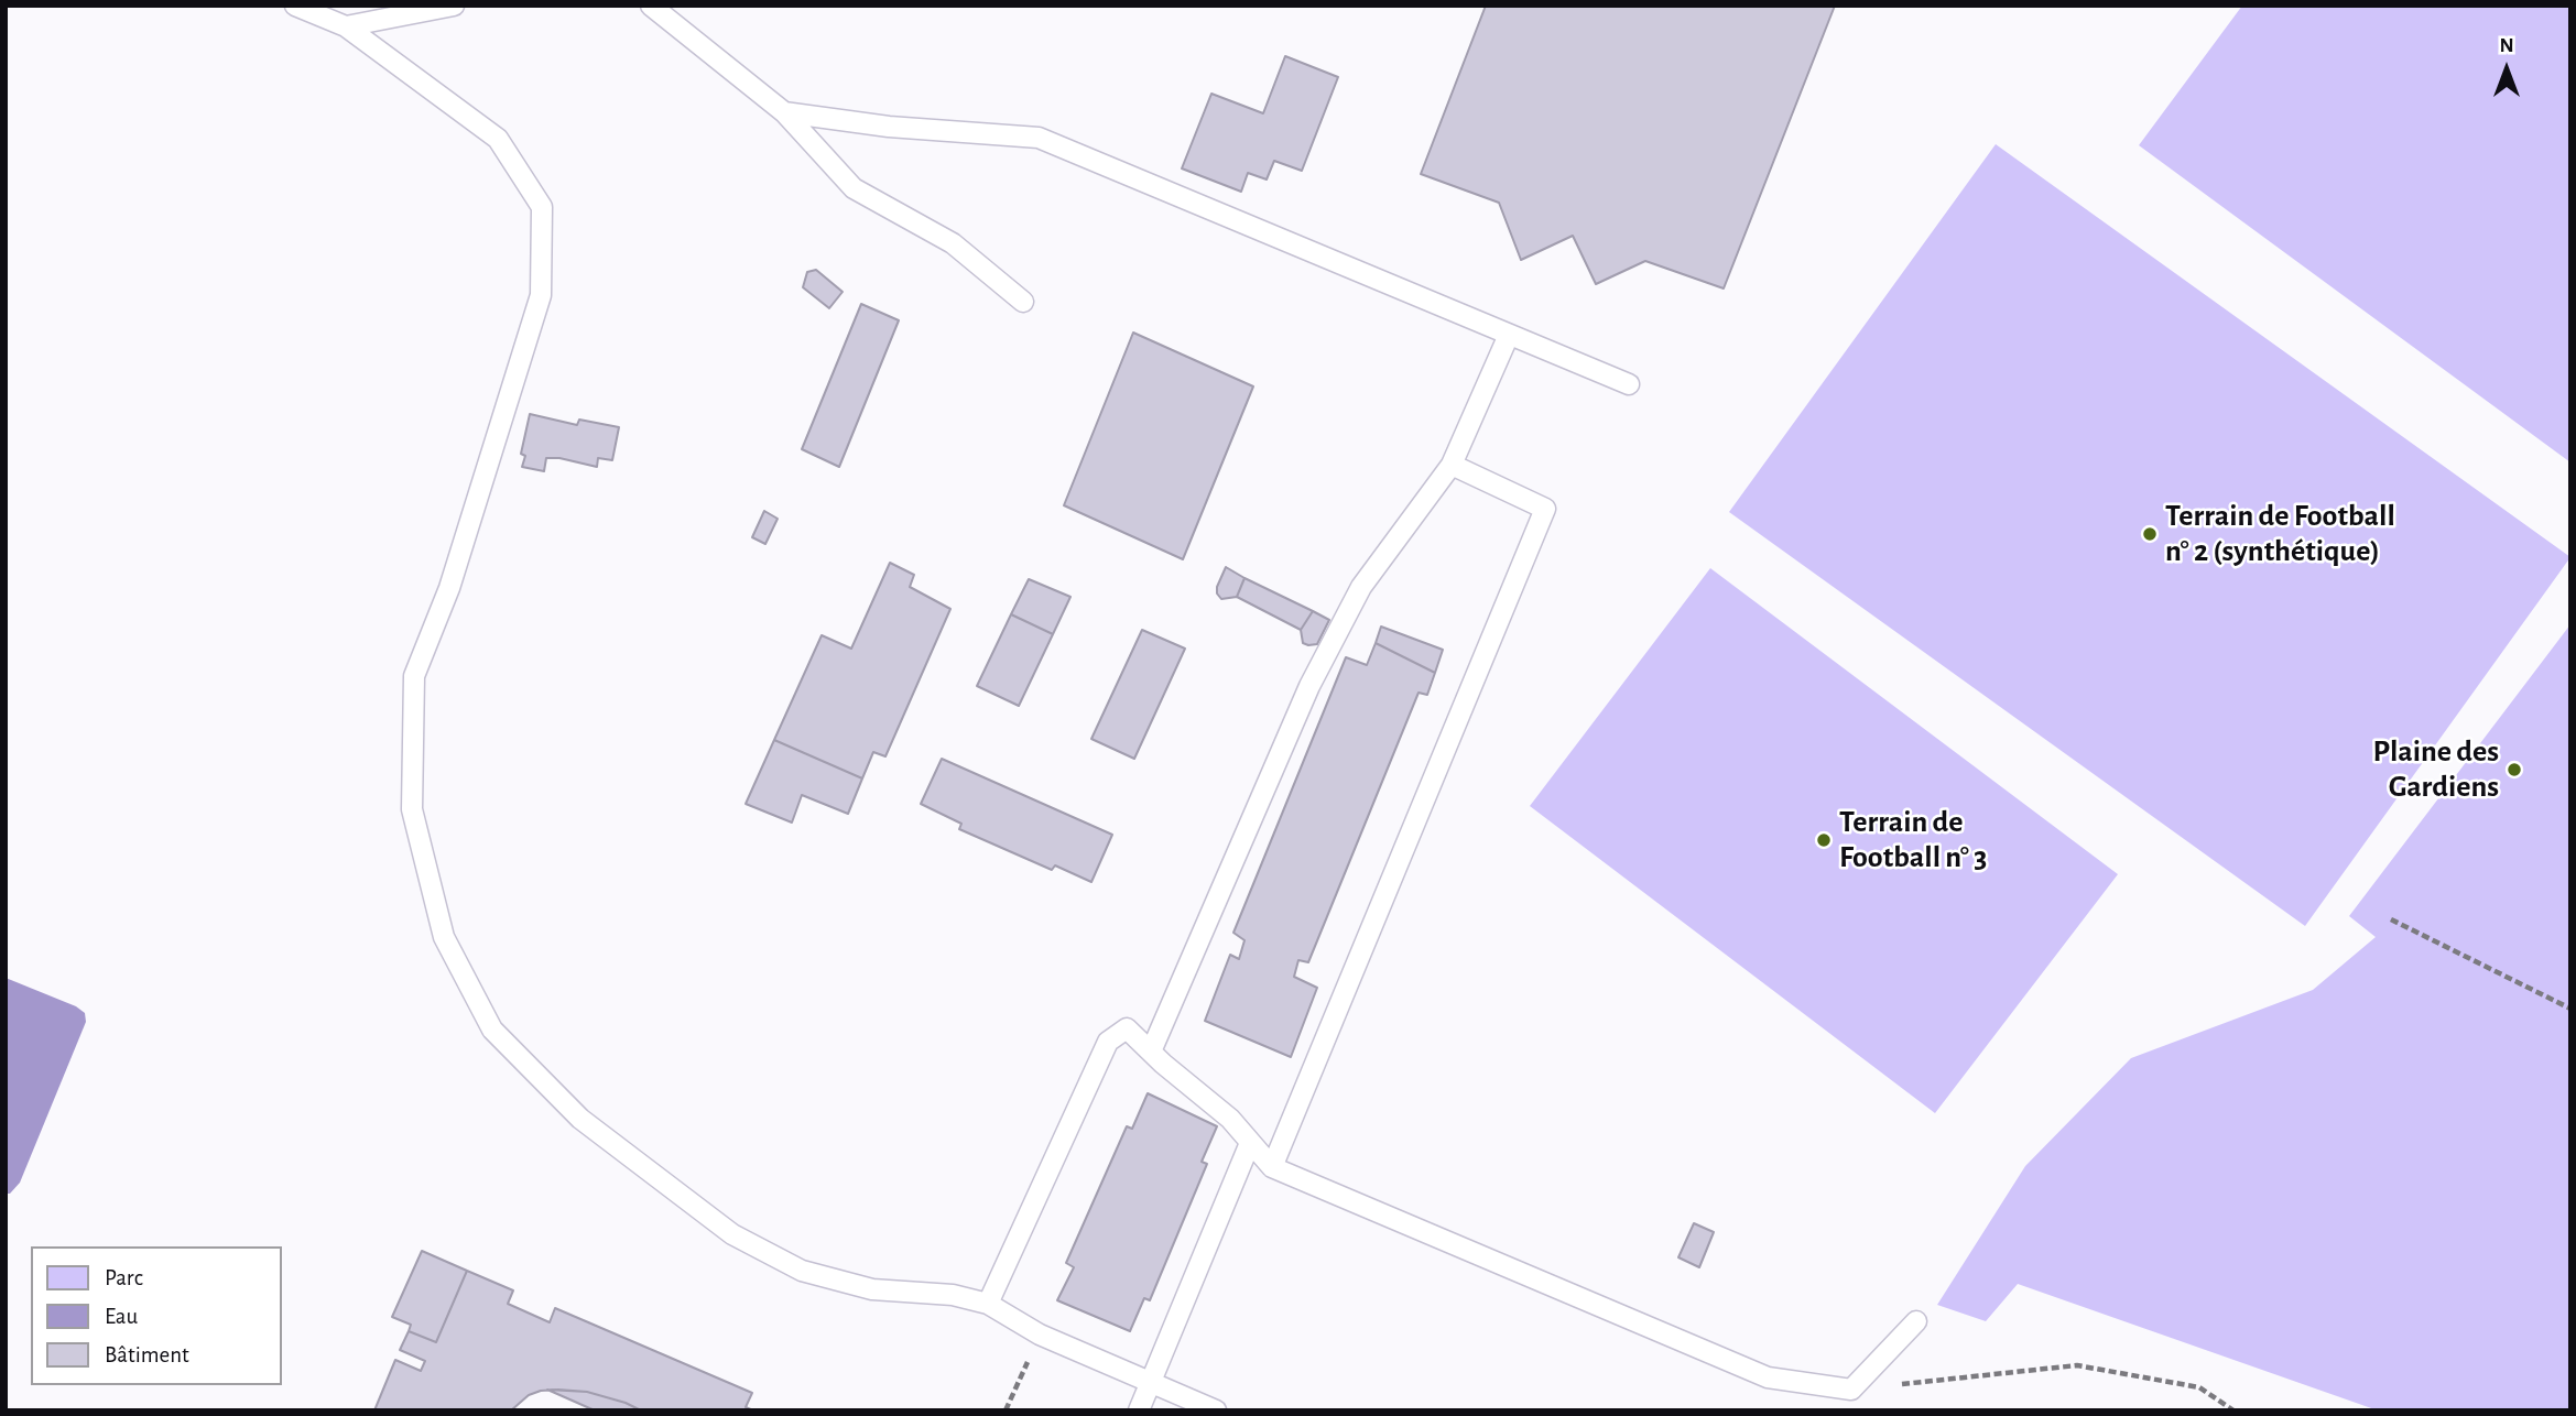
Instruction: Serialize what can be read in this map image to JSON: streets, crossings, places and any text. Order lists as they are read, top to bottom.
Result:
{
  "places": ["Terrain de Football n° 2 (synthétique)", "Plaine des Gardiens", "Terrain de Football n° 3"],
  "legend": ["Parc", "Eau", "Bâtiment"],
  "north": "top"
}
